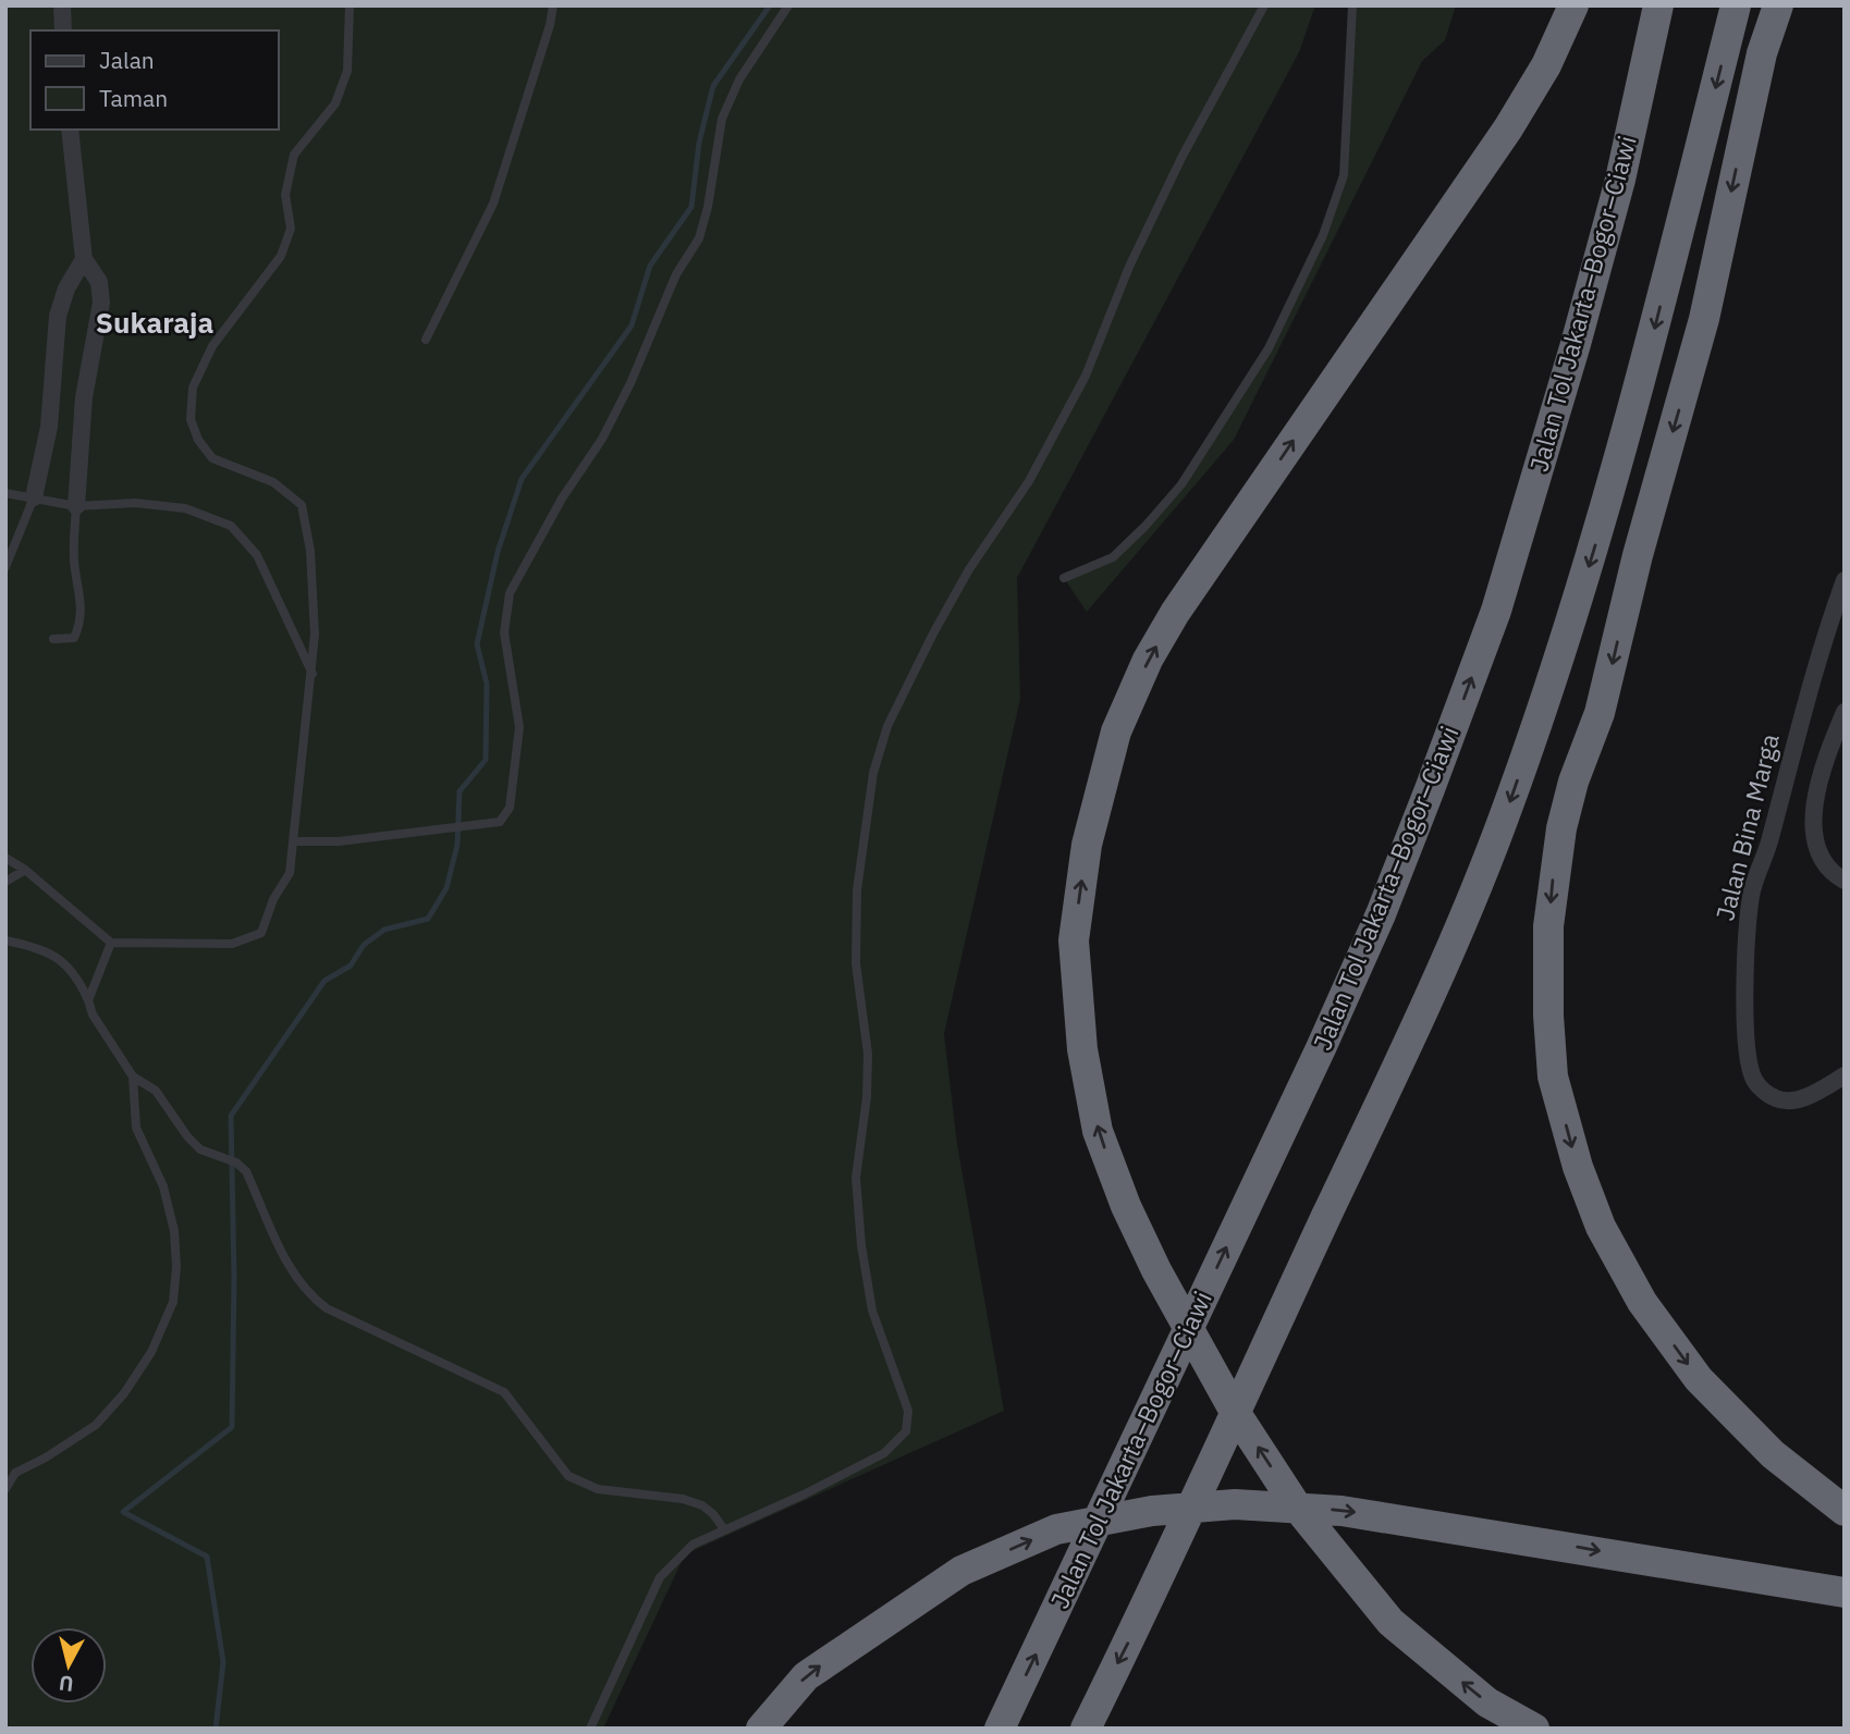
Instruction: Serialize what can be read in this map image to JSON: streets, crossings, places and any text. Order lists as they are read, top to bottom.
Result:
{
  "streets": {
    "highway": ["Jalan Tol Jakarta–Bogor–Ciawi"],
    "street": ["Jalan Bina Marga"]
  },
  "districts": ["Sukaraja"],
  "legend": ["Jalan", "Taman"],
  "north": "bottom"
}
